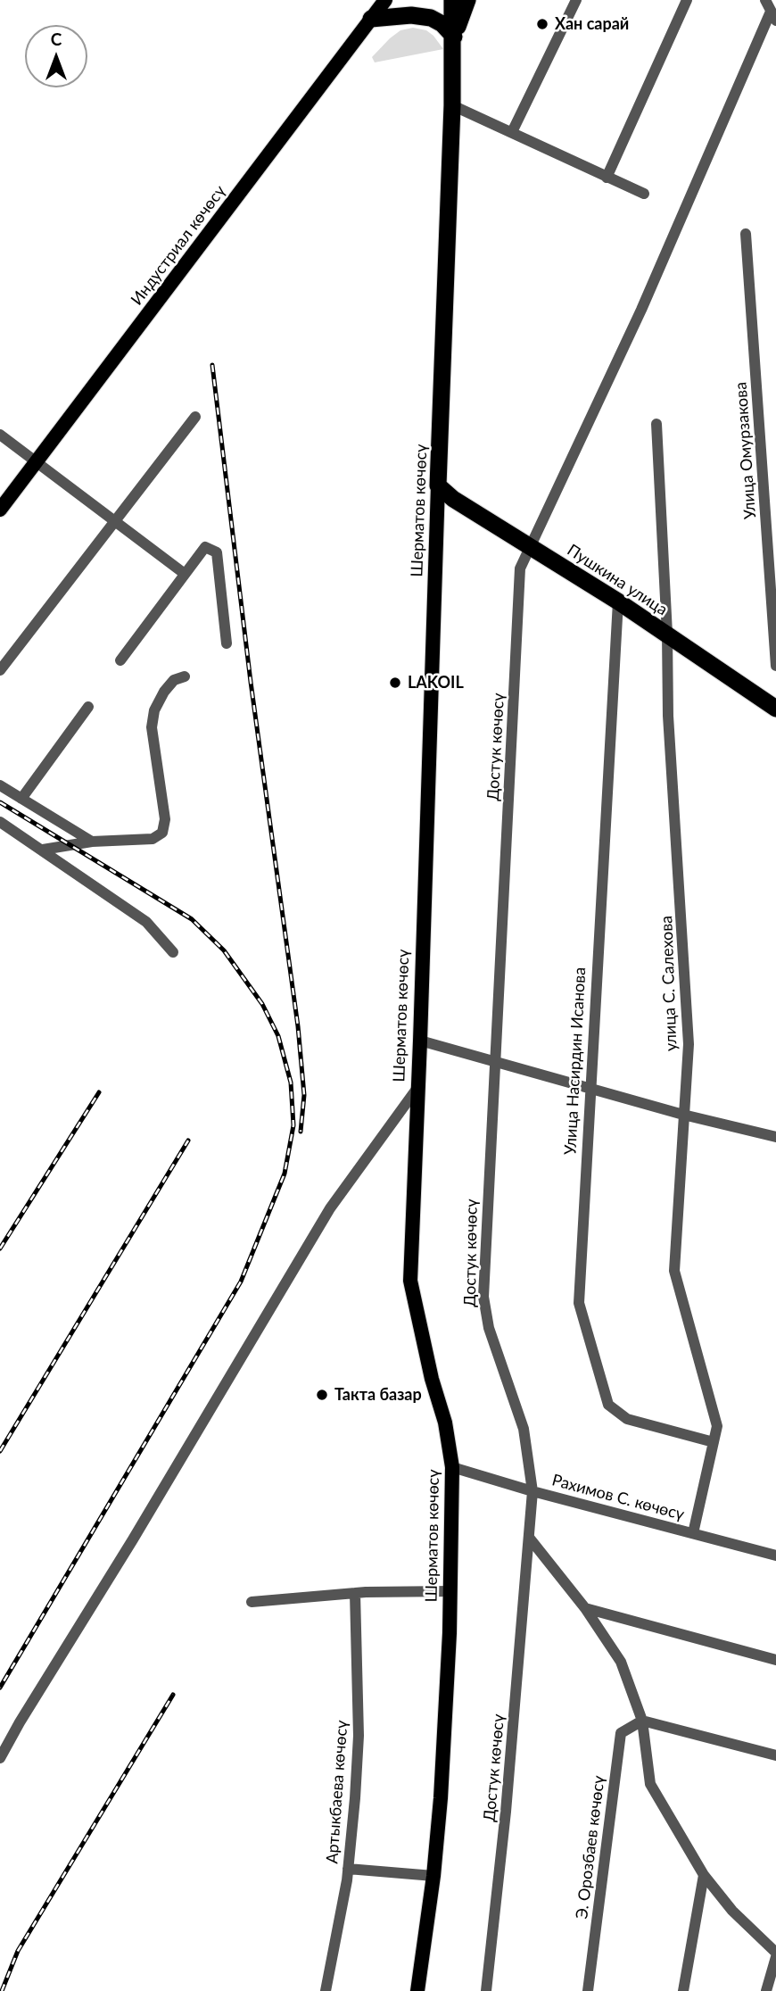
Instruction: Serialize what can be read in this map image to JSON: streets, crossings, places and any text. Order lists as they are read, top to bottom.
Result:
{
  "streets": {
    "highway": ["Шерматов көчөсү", "Пушкина улица"],
    "main road": ["Индустриал көчөсү"],
    "street": [
      "Улица Омурзакова",
      "Достук көчөсү",
      "улица С. Салехова",
      "Улица Насирдин Исанова",
      "Рахимов С. көчөсү",
      "Артыкбаева көчөсү",
      "Э. Орозбаев көчөсү"
    ]
  },
  "crossings": [
    ["Шерматов көчөсү", "Пушкина улица"],
    ["Шерматов көчөсү", "Рахимов С. көчөсү"],
    ["Пушкина улица", "Достук көчөсү"],
    ["Пушкина улица", "улица С. Салехова"],
    ["Пушкина улица", "Улица Насирдин Исанова"],
    ["Достук көчөсү", "Рахимов С. көчөсү"],
    ["улица С. Салехова", "Улица Насирдин Исанова"],
    ["улица С. Салехова", "Рахимов С. көчөсү"]
  ],
  "places": ["Хан сарай", "LAKOIL", "Такта базар"],
  "north": "top"
}
